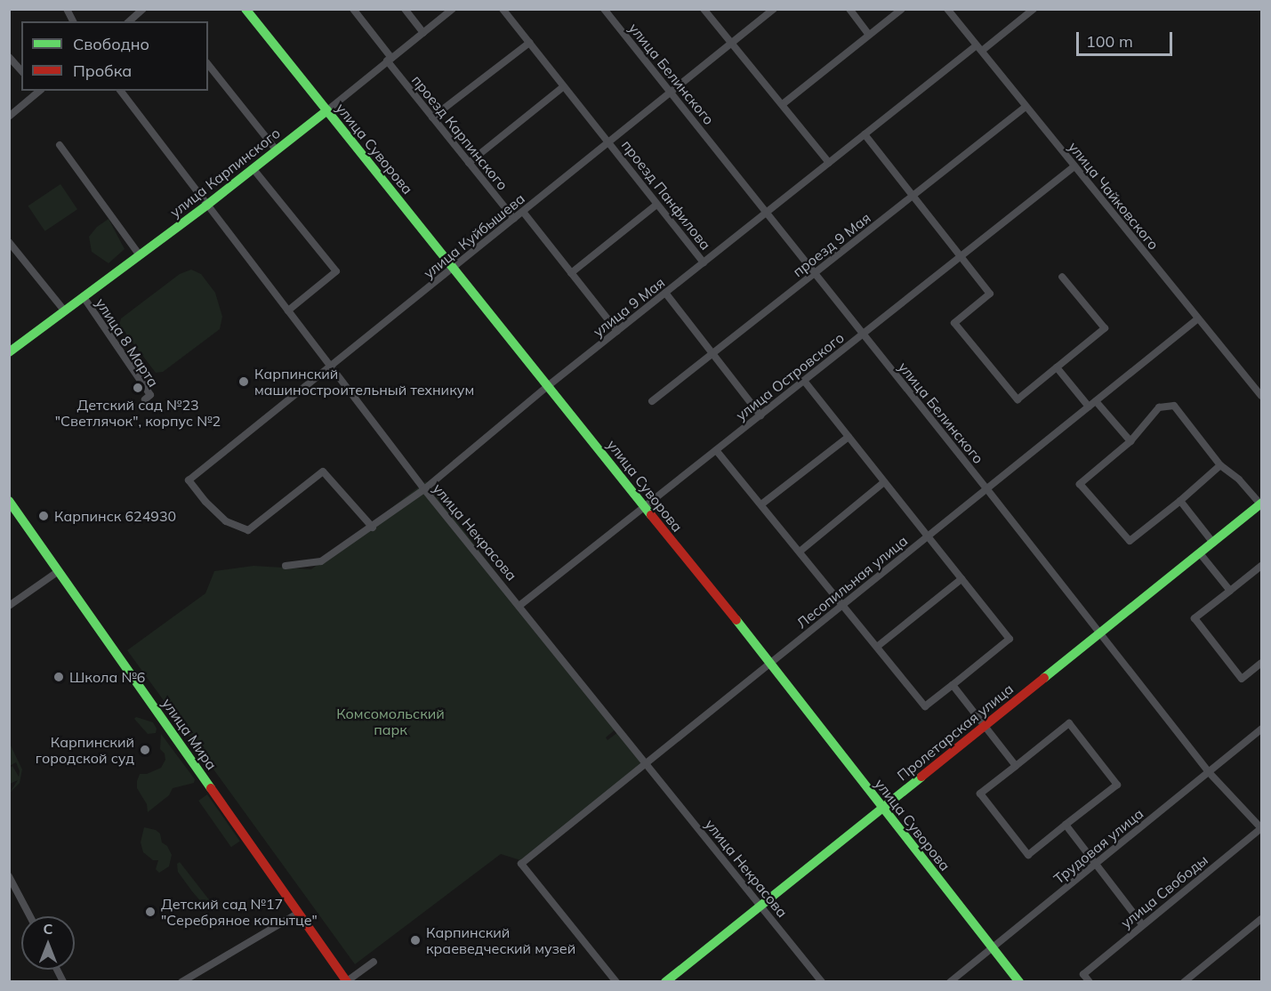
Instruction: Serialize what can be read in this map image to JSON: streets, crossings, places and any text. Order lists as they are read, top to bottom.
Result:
{
  "streets": {
    "main road": [
      "улица Суворова",
      "улица Карпинского",
      "Пролетарская улица",
      "улица Мира"
    ],
    "street": [
      "улица Белинского",
      "проезд Карпинского",
      "проезд Панфилова",
      "улица Чайковского",
      "улица Куйбышева",
      "проезд 9 Мая",
      "улица 9 Мая",
      "улица 8 Марта",
      "улица Островского",
      "улица Некрасова",
      "Лесопильная улица",
      "Трудовая улица",
      "улица Свободы"
    ]
  },
  "crossings": [
    ["улица Белинского", "улица Куйбышева"],
    ["улица Белинского", "проезд 9 Мая"],
    ["улица Белинского", "улица 9 Мая"],
    ["улица Белинского", "улица Островского"],
    ["улица Белинского", "Лесопильная улица"],
    ["улица Белинского", "Пролетарская улица"],
    ["улица Белинского", "Трудовая улица"],
    ["улица Белинского", "улица Свободы"],
    ["проезд Карпинского", "улица Карпинского"],
    ["проезд Карпинского", "улица Куйбышева"],
    ["улица Суворова", "улица Карпинского"],
    ["улица Суворова", "улица Куйбышева"],
    ["улица Суворова", "улица 9 Мая"],
    ["улица Суворова", "улица Островского"],
    ["улица Суворова", "Лесопильная улица"],
    ["улица Суворова", "Пролетарская улица"],
    ["улица Суворова", "Трудовая улица"],
    ["улица Карпинского", "улица 8 Марта"],
    ["улица Карпинского", "улица Некрасова"],
    ["проезд Панфилова", "улица Куйбышева"],
    ["проезд Панфилова", "улица 9 Мая"],
    ["улица Чайковского", "проезд 9 Мая"],
    ["улица Чайковского", "улица 9 Мая"],
    ["улица Чайковского", "улица Островского"],
    ["улица Чайковского", "Лесопильная улица"],
    ["улица Куйбышева", "улица 9 Мая"],
    ["улица Куйбышева", "улица Некрасова"],
    ["улица 9 Мая", "улица Некрасова"],
    ["улица Островского", "улица Некрасова"],
    ["улица Некрасова", "Лесопильная улица"],
    ["улица Некрасова", "Пролетарская улица"]
  ],
  "parks": ["Комсомольский парк"],
  "places": [
    "Карпинский машиностроительный техникум",
    "Детский сад №23 \"Светлячок\", корпус №2",
    "Карпинск 624930",
    "Школа №6",
    "Карпинский городской суд",
    "Детский сад №17 \"Серебряное копытце\"",
    "Карпинский краеведческий музей"
  ],
  "legend": ["Свободно", "Пробка"],
  "scale_bar": "100 m",
  "north": "top"
}
